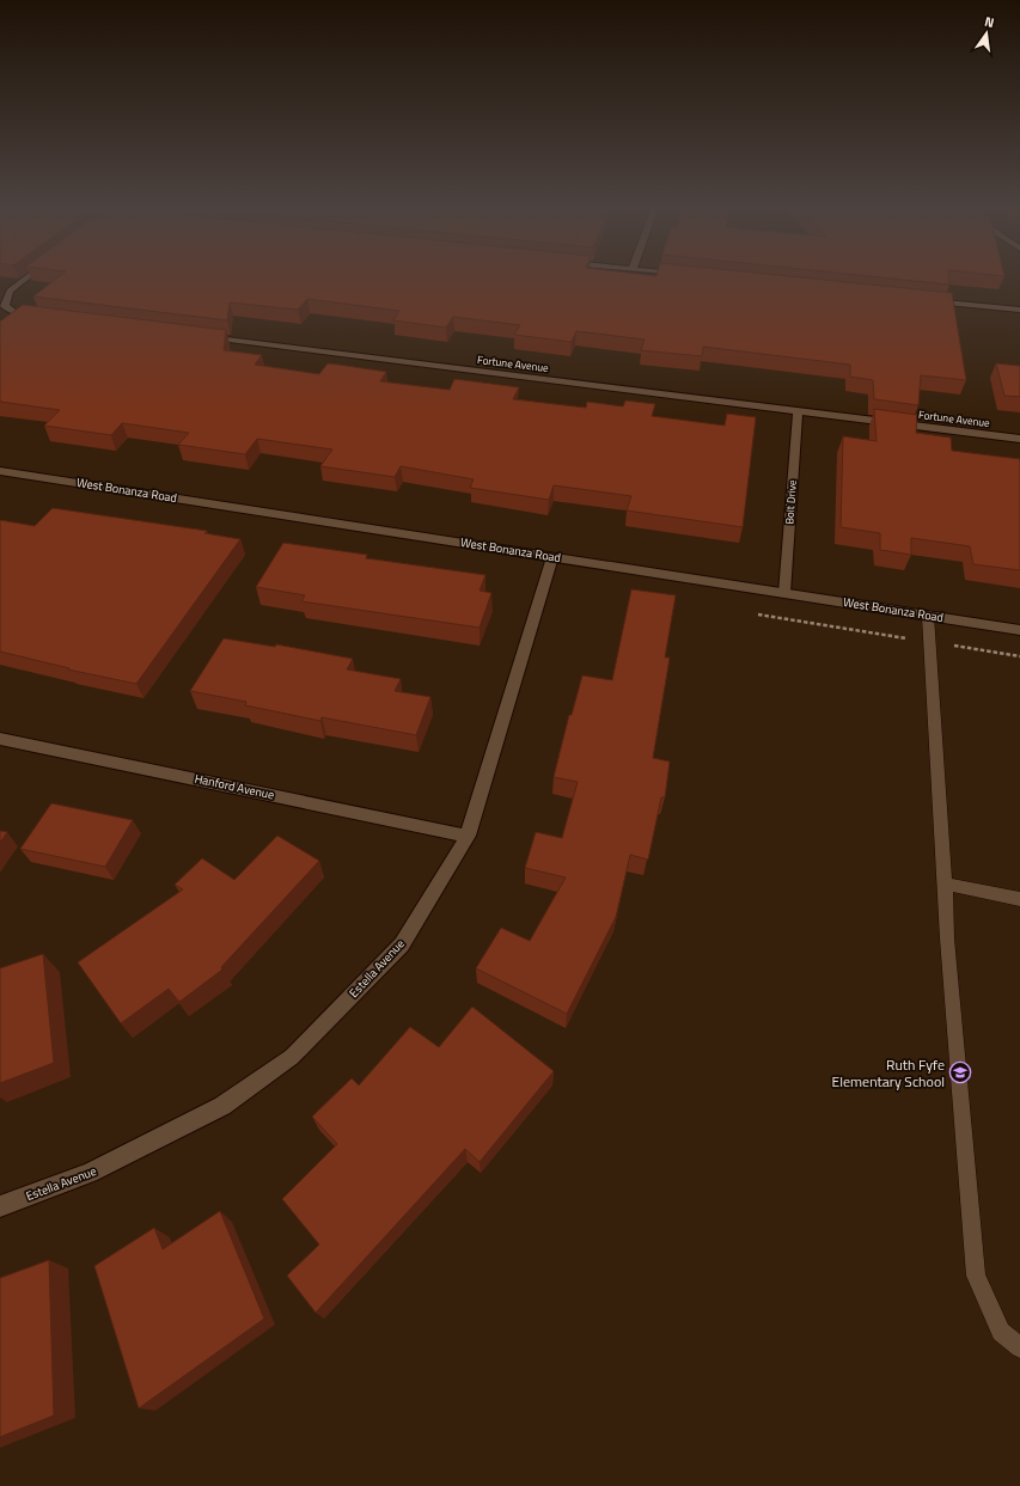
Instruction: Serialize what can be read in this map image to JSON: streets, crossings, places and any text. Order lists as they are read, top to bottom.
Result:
{
  "streets": {
    "street": [
      "Fortune Avenue",
      "West Bonanza Road",
      "Bolt Drive",
      "Hanford Avenue",
      "Estella Avenue"
    ]
  },
  "crossings": [
    ["Fortune Avenue", "Bolt Drive"],
    ["West Bonanza Road", "Bolt Drive"],
    ["West Bonanza Road", "Estella Avenue"],
    ["Hanford Avenue", "Estella Avenue"]
  ],
  "places": {
    "school or university": ["Ruth Fyfe Elementary School"]
  },
  "north": "top"
}
